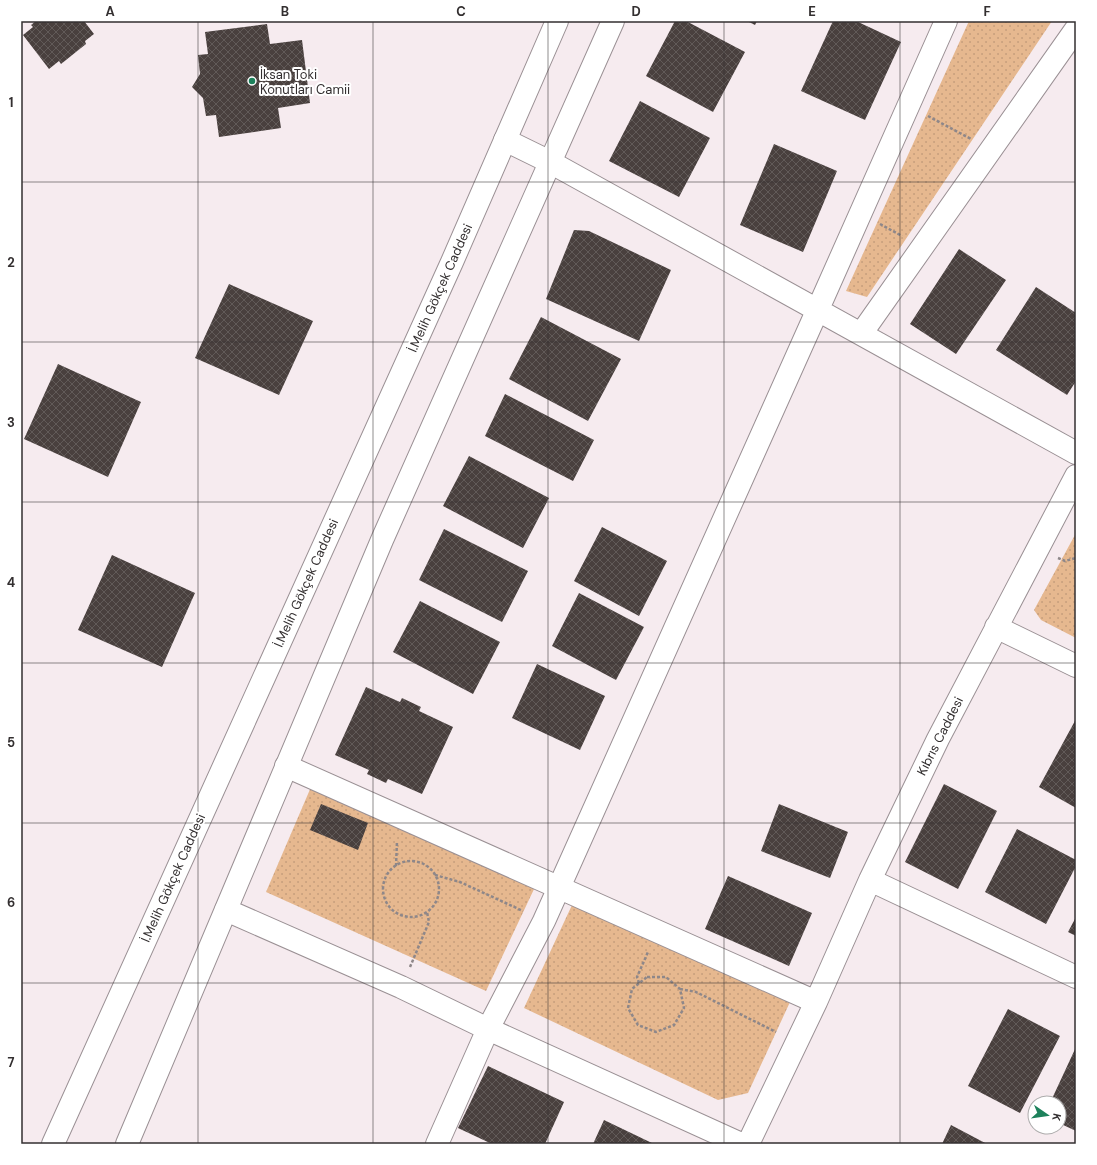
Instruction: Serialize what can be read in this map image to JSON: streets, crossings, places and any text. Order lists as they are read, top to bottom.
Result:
{
  "streets": {
    "street": ["İ.Melih Gökçek Caddesi", "Kıbrıs Caddesi"]
  },
  "places": ["İksan Toki Konutları Camii"],
  "north": "right",
  "grid": {
    "columns": [
      "A",
      "B",
      "C",
      "D",
      "E",
      "F"
    ],
    "rows": [
      "1",
      "2",
      "3",
      "4",
      "5",
      "6",
      "7"
    ]
  }
}
